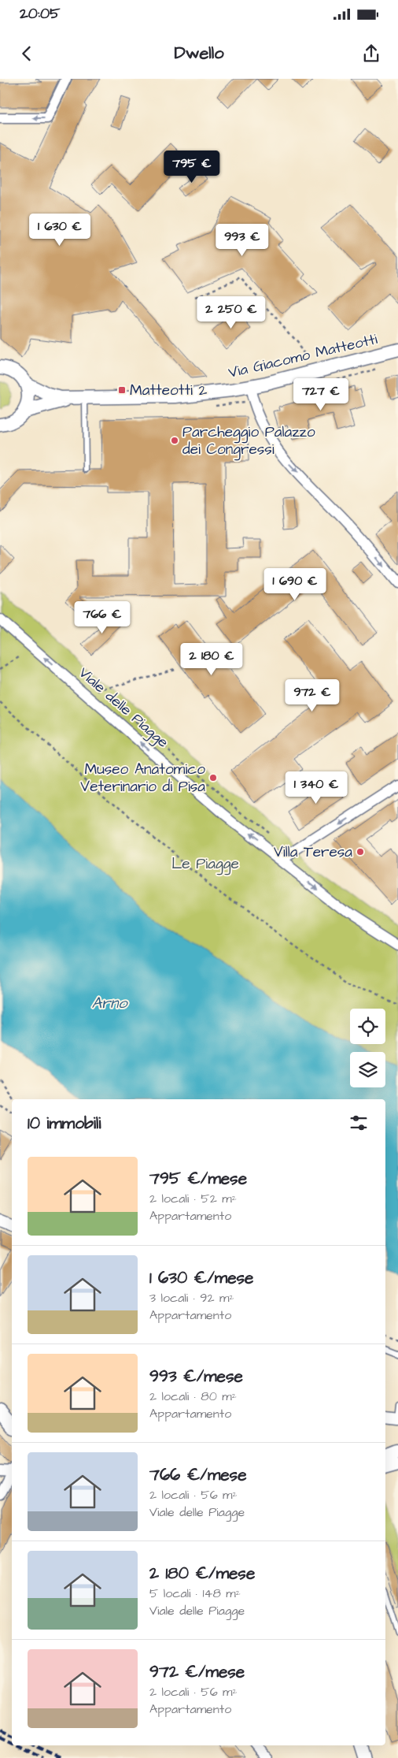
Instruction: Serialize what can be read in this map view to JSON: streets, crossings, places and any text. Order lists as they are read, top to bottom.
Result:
{
  "streets": {
    "main road": ["Via Giacomo Matteotti"],
    "street": ["Viale delle Piagge"]
  },
  "water": ["Arno"],
  "parks": ["Le Piagge"],
  "places": {
    "transit": ["Matteotti 2"],
    "other": ["Parcheggio Palazzo dei Congressi", "Museo Anatomico Veterinario di Pisa", "Villa Teresa"]
  },
  "page": {
    "status": "20:05",
    "header": "Dwello",
    "price": [
      "795 €",
      "1 630 €",
      "993 €",
      "2 250 €",
      "727 €",
      "1 690 €",
      "766 €",
      "2 180 €",
      "972 €",
      "1 340 €"
    ],
    "heading": "10 immobili",
    "list": [
      {
        "name": "795 €/mese",
        "note": "2 locali · 52 m² · Appartamento"
      },
      {
        "name": "1 630 €/mese",
        "note": "3 locali · 92 m² · Appartamento"
      },
      {
        "name": "993 €/mese",
        "note": "2 locali · 80 m² · Appartamento"
      },
      {
        "name": "766 €/mese",
        "note": "2 locali · 56 m² · Viale delle Piagge"
      },
      {
        "name": "2 180 €/mese",
        "note": "5 locali · 148 m² · Viale delle Piagge"
      },
      {
        "name": "972 €/mese",
        "note": "2 locali · 56 m² · Appartamento"
      }
    ]
  }
}
